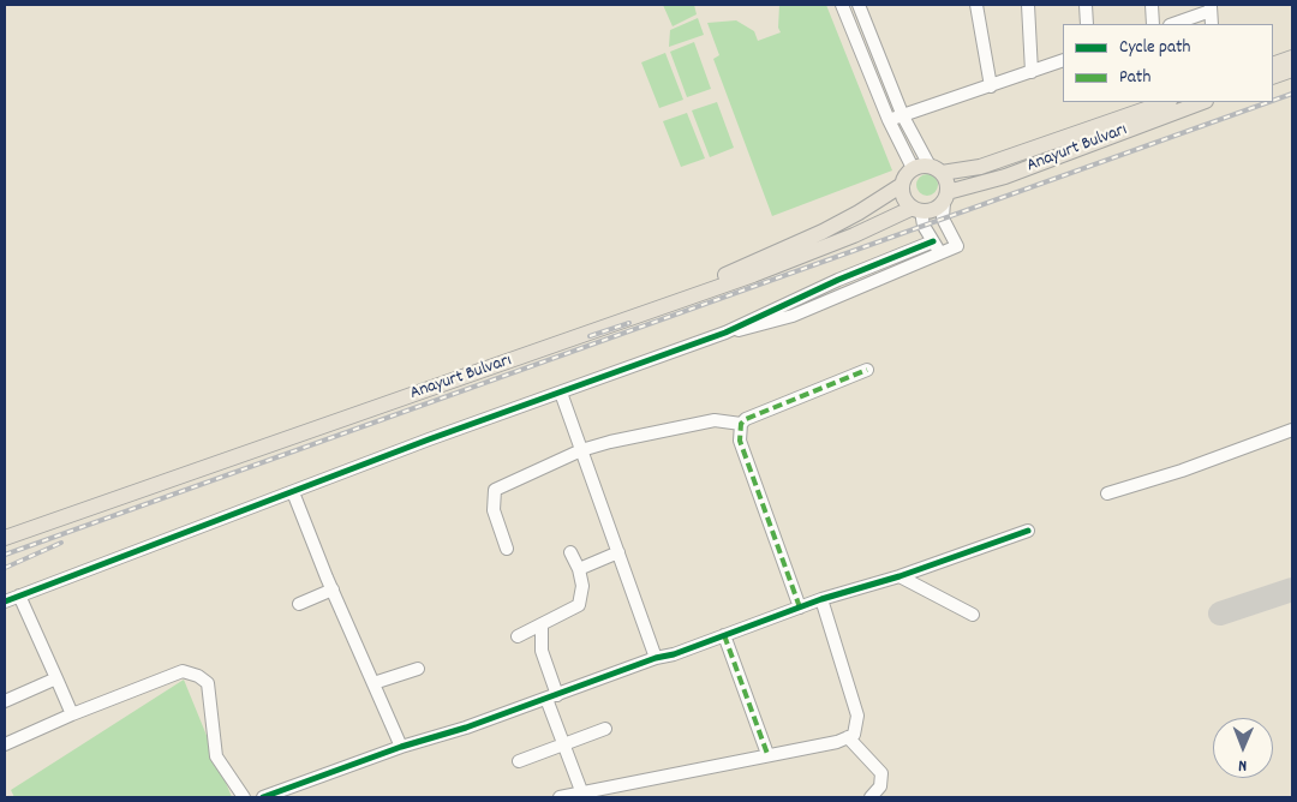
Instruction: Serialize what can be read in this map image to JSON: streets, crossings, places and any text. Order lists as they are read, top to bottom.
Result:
{
  "streets": {
    "main road": ["Anayurt Bulvarı"]
  },
  "legend": ["Cycle path", "Path"],
  "north": "bottom"
}
